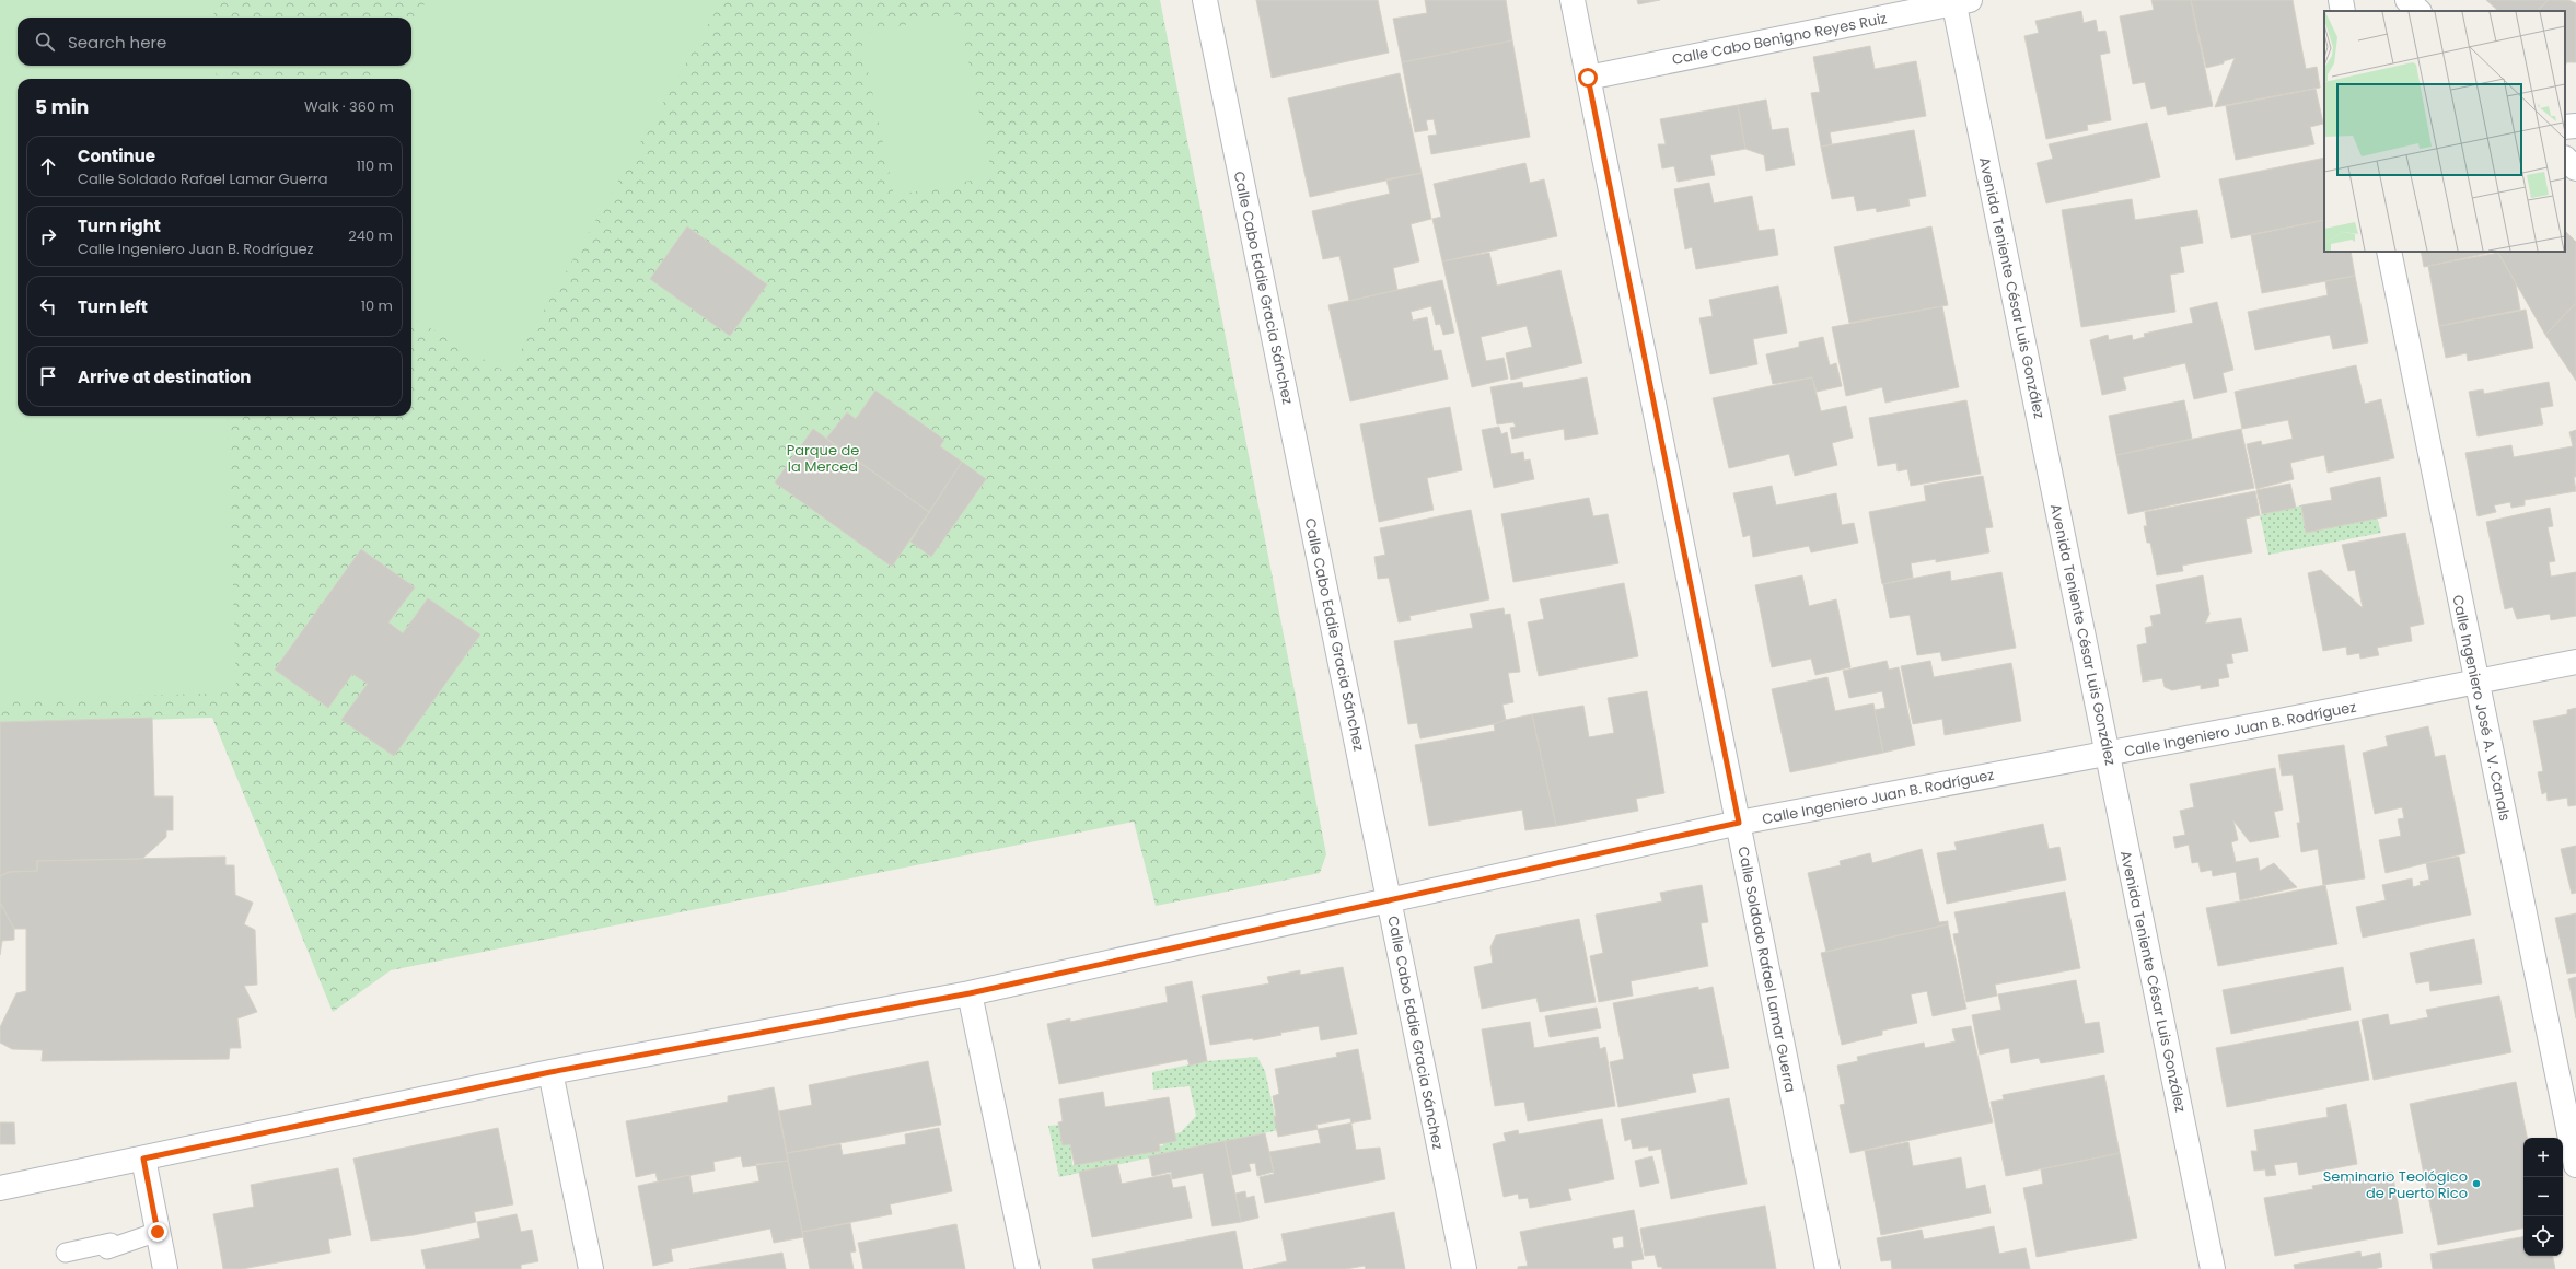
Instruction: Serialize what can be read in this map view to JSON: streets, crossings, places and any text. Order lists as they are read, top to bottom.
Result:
{
  "streets": {
    "street": [
      "Calle Cabo Benigno Reyes Ruiz",
      "Calle Cabo Eddie Gracia Sánchez",
      "Avenida Teniente César Luis González",
      "Calle Ingeniero José A. V. Canals",
      "Calle Ingeniero Juan B. Rodríguez",
      "Calle Soldado Rafael Lamar Guerra"
    ]
  },
  "crossings": [
    ["Calle Cabo Benigno Reyes Ruiz", "Avenida Teniente César Luis González"],
    ["Calle Cabo Benigno Reyes Ruiz", "Calle Soldado Rafael Lamar Guerra"],
    ["Calle Cabo Eddie Gracia Sánchez", "Calle Ingeniero Juan B. Rodríguez"],
    ["Avenida Teniente César Luis González", "Calle Ingeniero Juan B. Rodríguez"],
    ["Calle Ingeniero José A. V. Canals", "Calle Ingeniero Juan B. Rodríguez"],
    ["Calle Ingeniero Juan B. Rodríguez", "Calle Soldado Rafael Lamar Guerra"]
  ],
  "parks": ["Parque de la Merced"],
  "places": ["Seminario Teológico de Puerto Rico"],
  "page": {
    "search": "Search here",
    "heading": ["5 min", "Walk · 360 m"],
    "list": [
      ["Continue", "Calle Soldado Rafael Lamar Guerra", "110 m"],
      ["Turn right", "Calle Ingeniero Juan B. Rodríguez", "240 m"],
      ["Turn left", "10 m"],
      "Arrive at destination"
    ],
    "map_buttons": ["+", "−"]
  }
}
